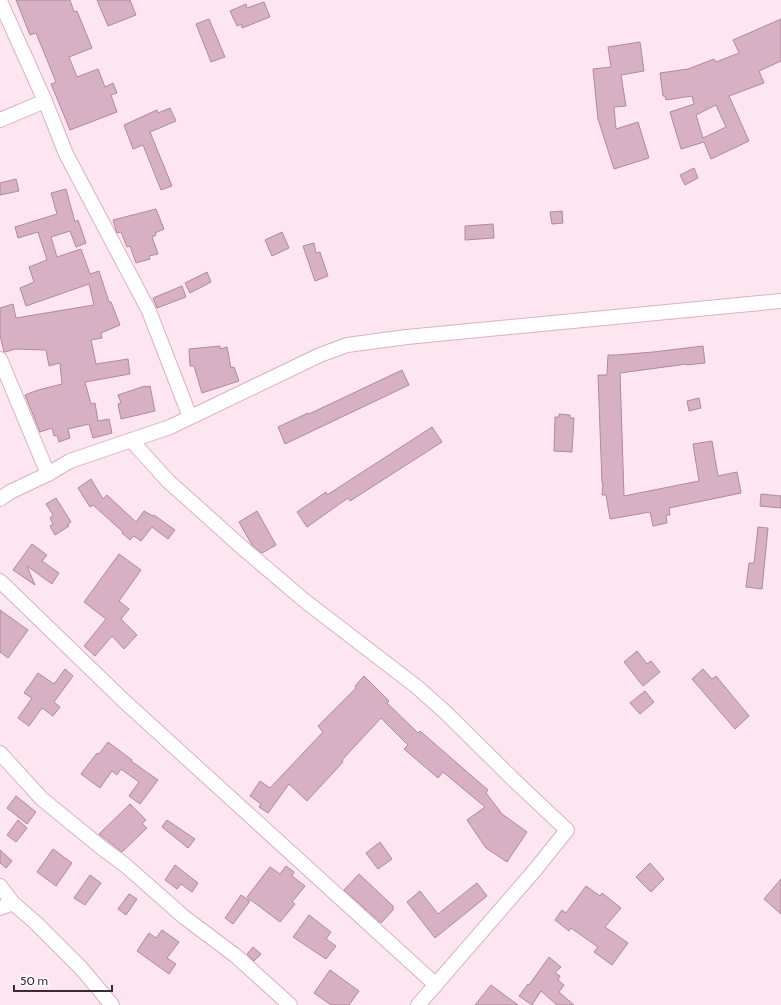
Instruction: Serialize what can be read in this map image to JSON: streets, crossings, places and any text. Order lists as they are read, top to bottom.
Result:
{
  "scale_bar": "50 m"
}
